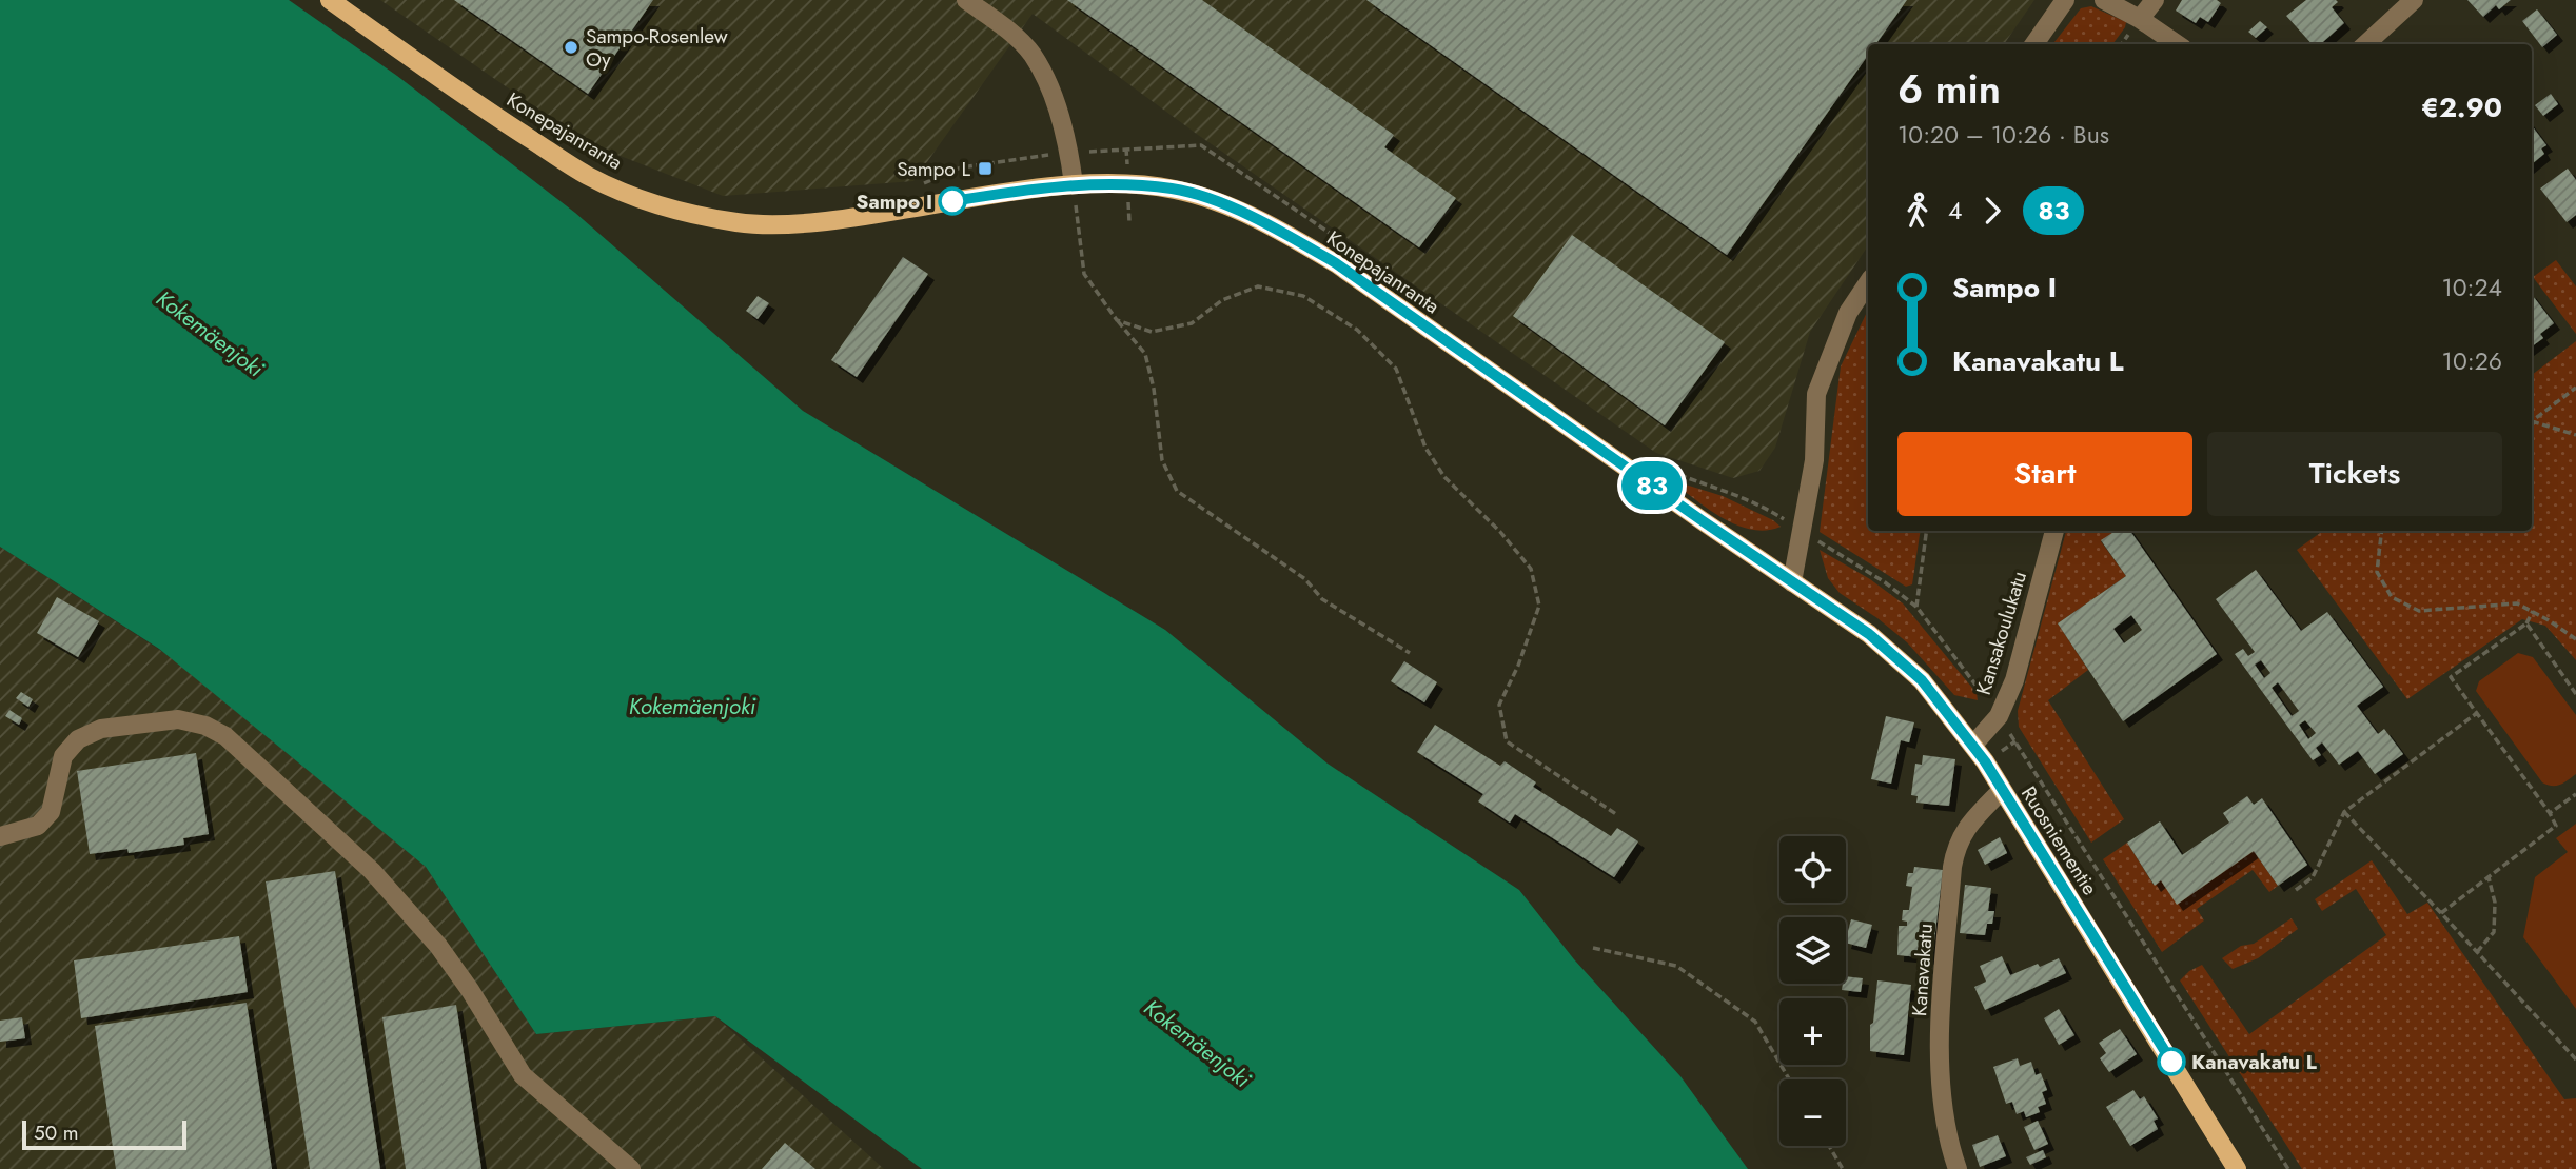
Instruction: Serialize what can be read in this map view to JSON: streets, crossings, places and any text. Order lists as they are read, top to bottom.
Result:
{
  "streets": {
    "main road": ["Konepajanranta", "Ruosniementie"],
    "street": ["Kansakoulukatu", "Kanavakatu"]
  },
  "crossings": [
    ["Konepajanranta", "Ruosniementie"],
    ["Kansakoulukatu", "Ruosniementie"],
    ["Ruosniementie", "Kanavakatu"]
  ],
  "water": ["Kokemäenjoki"],
  "places": {
    "other": ["Sampo-Rosenlew Oy", "Sampo I", "Kanavakatu L"],
    "transit": ["Sampo L"]
  },
  "lines": ["bus line 83"],
  "scale_bar": "50 m",
  "page": {
    "on_map": "83",
    "heading": ["6 min", "10:20 – 10:26 · Bus", "€2.90"],
    "legs": ["4", "83"],
    "list": [
      {
        "name": "Sampo I",
        "value": "10:24"
      },
      {
        "name": "Kanavakatu L",
        "value": "10:26"
      }
    ],
    "buttons": ["Start", "Tickets"],
    "map_buttons": ["+", "−"],
    "scale": "50 m"
  }
}
